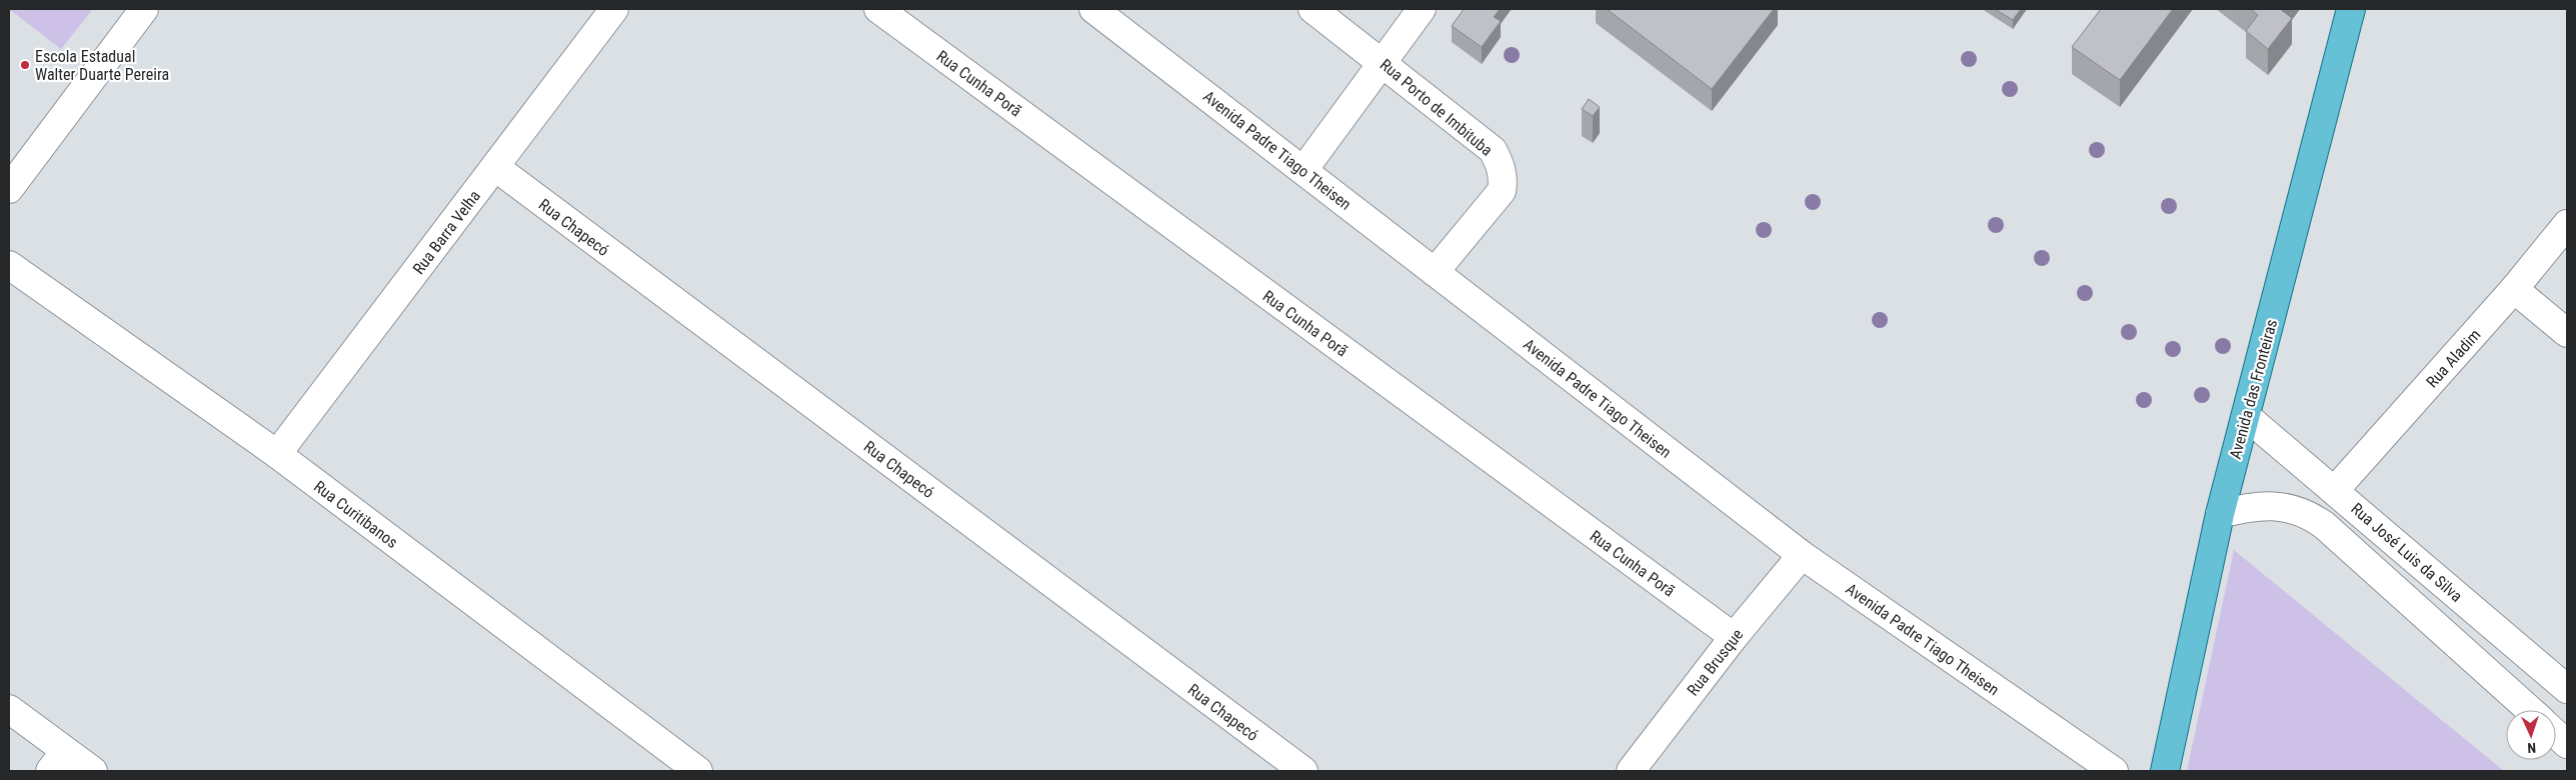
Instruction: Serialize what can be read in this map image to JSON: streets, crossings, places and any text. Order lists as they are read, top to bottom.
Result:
{
  "streets": {
    "main road": ["Avenida das Fronteiras"],
    "street": [
      "Rua Cunha Porã",
      "Rua Porto de Imbituba",
      "Avenida Padre Tiago Theisen",
      "Rua Chapecó",
      "Rua Barra Velha",
      "Rua Aladim",
      "Rua Curitibanos",
      "Rua José Luis da Silva",
      "Rua Brusque"
    ]
  },
  "crossings": [
    ["Rua Cunha Porã", "Rua Brusque"],
    ["Rua Porto de Imbituba", "Avenida Padre Tiago Theisen"],
    ["Avenida Padre Tiago Theisen", "Rua Brusque"],
    ["Rua Chapecó", "Rua Barra Velha"],
    ["Rua Barra Velha", "Rua Curitibanos"],
    ["Rua Aladim", "Rua José Luis da Silva"],
    ["Avenida das Fronteiras", "Rua José Luis da Silva"]
  ],
  "places": ["Escola Estadual Walter Duarte Pereira"],
  "north": "bottom"
}
